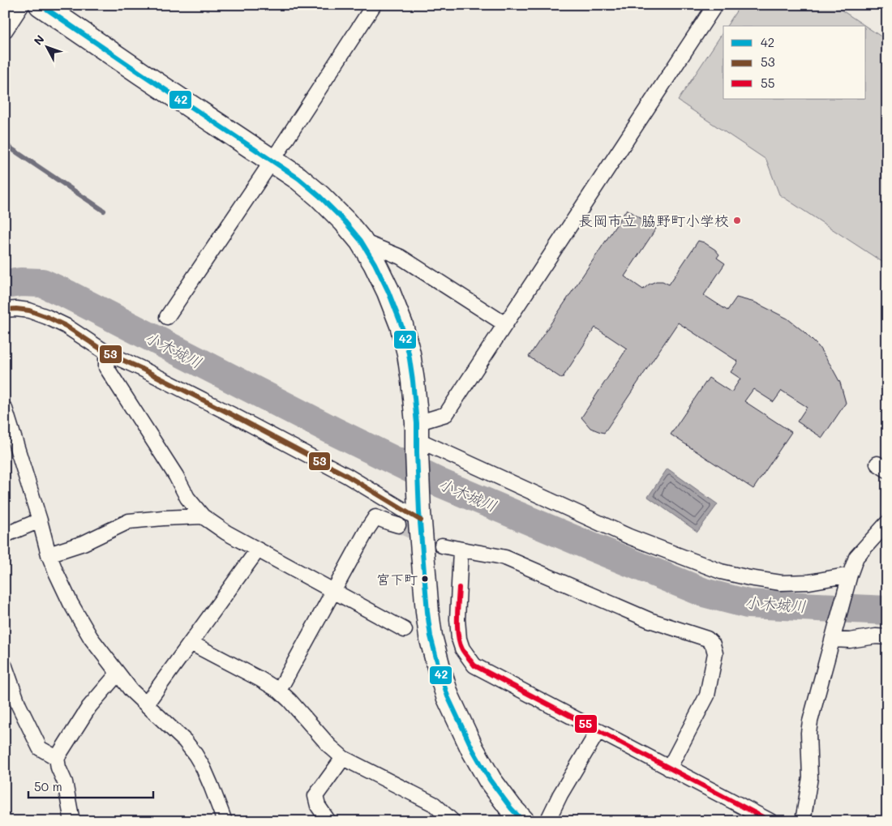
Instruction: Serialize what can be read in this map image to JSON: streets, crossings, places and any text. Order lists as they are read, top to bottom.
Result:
{
  "water": ["小木城川"],
  "places": ["長岡市立 脇野町小学校", "宮下町"],
  "lines": ["transit line 42", "transit line 53", "transit line 55"],
  "legend": ["42", "53", "55"],
  "scale_bar": "50 m",
  "north": "top left"
}
